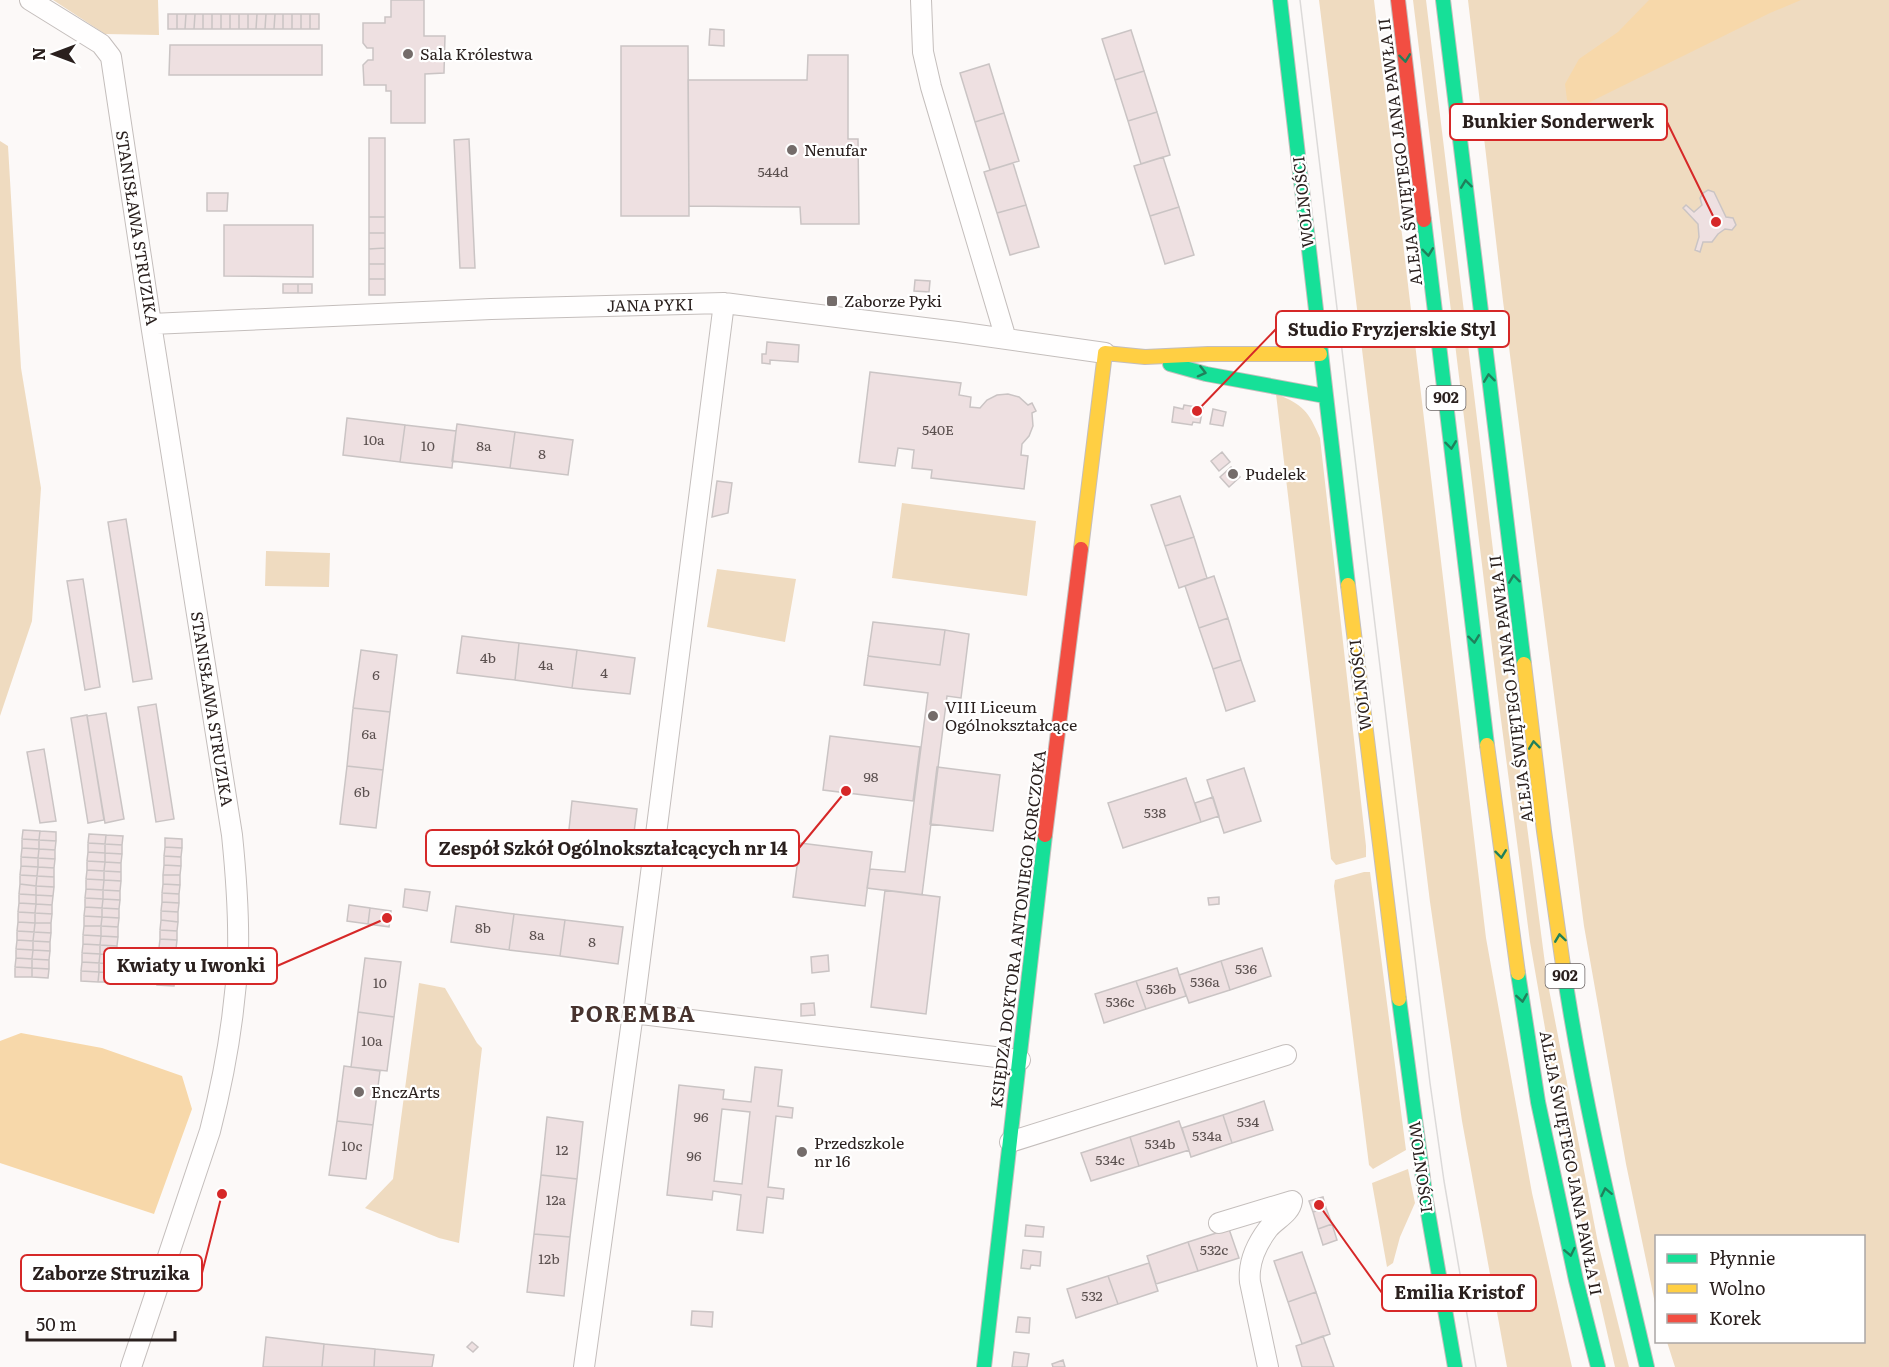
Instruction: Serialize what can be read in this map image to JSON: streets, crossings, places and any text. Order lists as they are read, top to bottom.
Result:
{
  "streets": {
    "main road": [
      "ALEJA ŚWIĘTEGO JANA PAWŁA II",
      "WOLNOŚCI",
      "JANA PYKI",
      "902",
      "KSIĘDZA DOKTORA ANTONIEGO KORCZOKA"
    ],
    "street": ["STANISŁAWA STRUZIKA"]
  },
  "crossings": [
    ["WOLNOŚCI", "JANA PYKI"],
    ["STANISŁAWA STRUZIKA", "JANA PYKI"],
    ["JANA PYKI", "KSIĘDZA DOKTORA ANTONIEGO KORCZOKA"]
  ],
  "districts": ["POREMBA"],
  "places": {
    "other": [
      "Sala Królestwa",
      "Nenufar",
      "Bunkier Sonderwerk",
      "Studio Fryzjerskie Styl",
      "Pudelek",
      "VIII Liceum Ogólnokształcące",
      "Zespół Szkół Ogólnokształcących nr 14",
      "Kwiaty u Iwonki",
      "EnczArts",
      "Przedszkole nr 16",
      "Zaborze Struzika",
      "Emilia Kristof"
    ],
    "transit": ["Zaborze Pyki"]
  },
  "house_numbers": [
    "544d",
    "540E",
    "10a",
    "10",
    "8a",
    "8",
    "4b",
    "4a",
    "4",
    "6",
    "6a",
    "98",
    "6b",
    "538",
    "8b",
    "8a",
    "8",
    "536",
    "536a",
    "10",
    "536b",
    "536c",
    "10a",
    "96",
    "534",
    "534a",
    "534b",
    "10c",
    "12",
    "96",
    "534c",
    "12a",
    "532c",
    "12b",
    "532"
  ],
  "legend": ["Płynnie", "Wolno", "Korek"],
  "scale_bar": "50 m",
  "north": "left"
}
